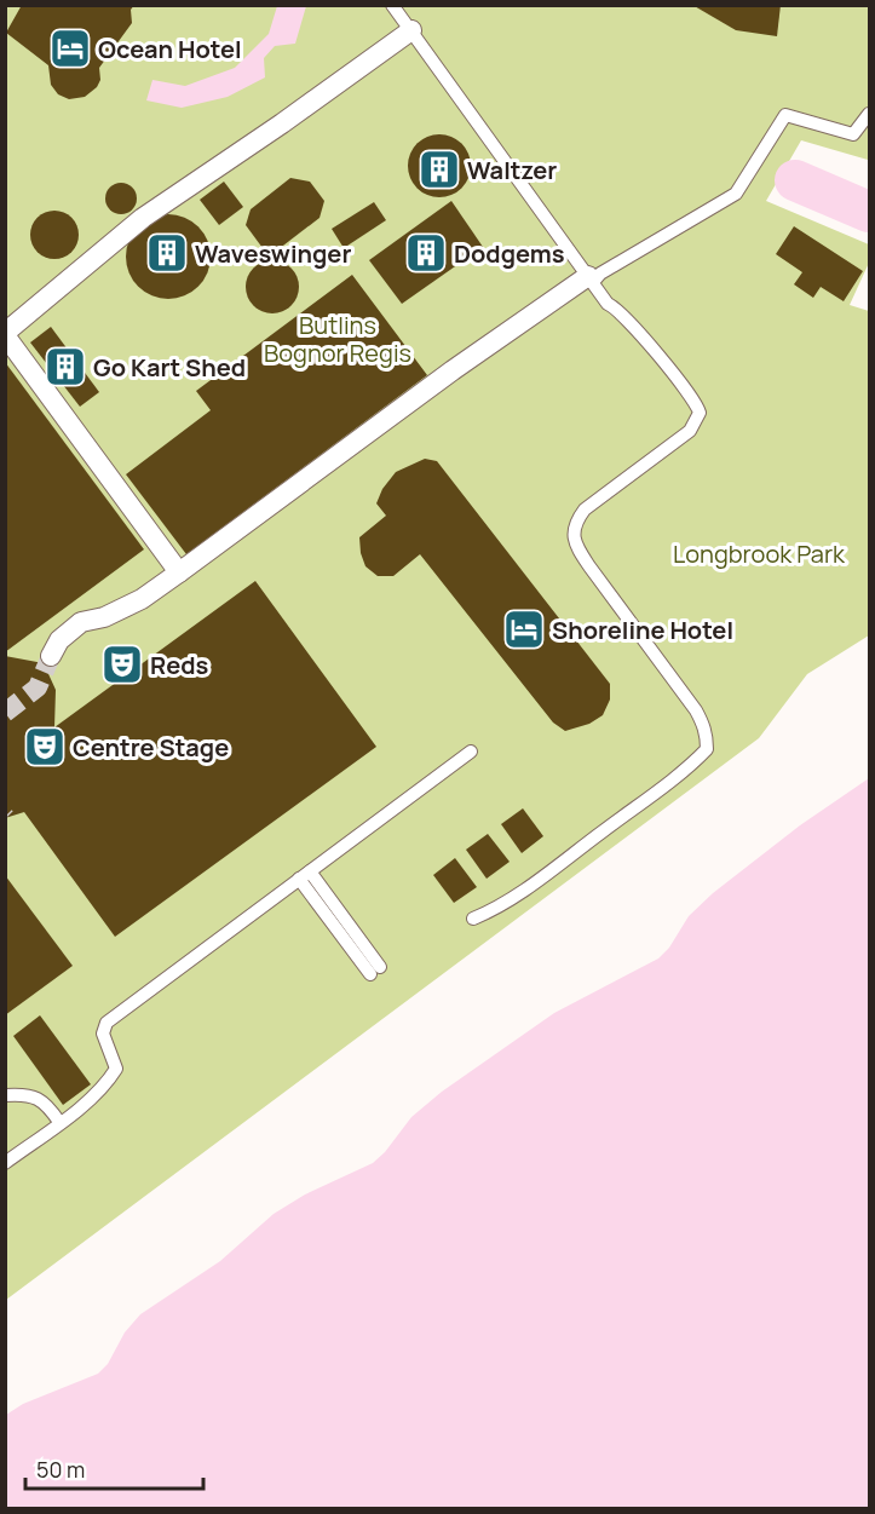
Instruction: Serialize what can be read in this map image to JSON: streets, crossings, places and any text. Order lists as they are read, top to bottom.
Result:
{
  "parks": ["Butlins Bognor Regis", "Longbrook Park"],
  "places": {
    "hotel": ["Ocean Hotel", "Shoreline Hotel"],
    "building": [
      "Waltzer",
      "Waveswinger",
      "Dodgems",
      "Go Kart Shed"
    ],
    "theatre": ["Reds", "Centre Stage"]
  },
  "scale_bar": "50 m"
}
